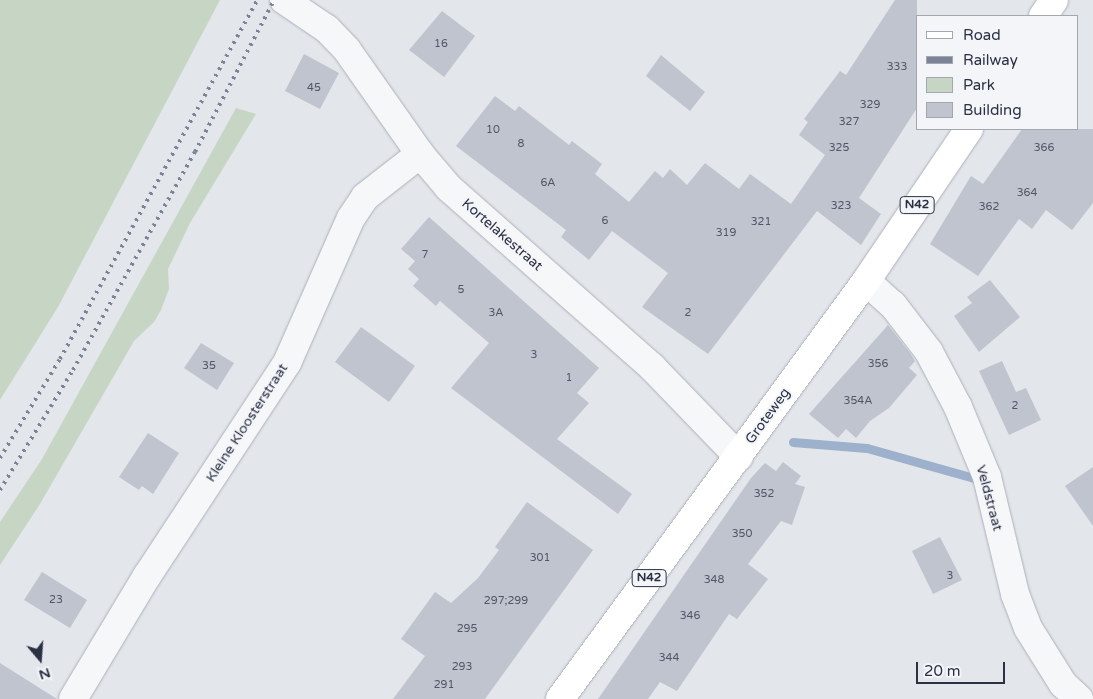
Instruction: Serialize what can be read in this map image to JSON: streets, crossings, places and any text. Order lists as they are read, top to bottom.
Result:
{
  "streets": {
    "main road": ["N42", "Groteweg"],
    "street": ["Kortelakestraat", "Kleine Kloosterstraat", "Veldstraat"]
  },
  "crossings": [
    ["Kortelakestraat", "Groteweg"],
    ["Kortelakestraat", "Kleine Kloosterstraat"],
    ["Groteweg", "Veldstraat"]
  ],
  "house_numbers": [
    "16",
    "333",
    "45",
    "329",
    "327",
    "10",
    "8",
    "325",
    "366",
    "6A",
    "364",
    "323",
    "362",
    "6",
    "321",
    "319",
    "7",
    "5",
    "3A",
    "2",
    "3",
    "356",
    "35",
    "1",
    "354A",
    "2",
    "352",
    "350",
    "301",
    "3",
    "348",
    "23",
    "297;299",
    "346",
    "295",
    "344",
    "293",
    "291"
  ],
  "legend": [
    "Road",
    "Railway",
    "Park",
    "Building"
  ],
  "scale_bar": "20 m",
  "north": "bottom"
}
